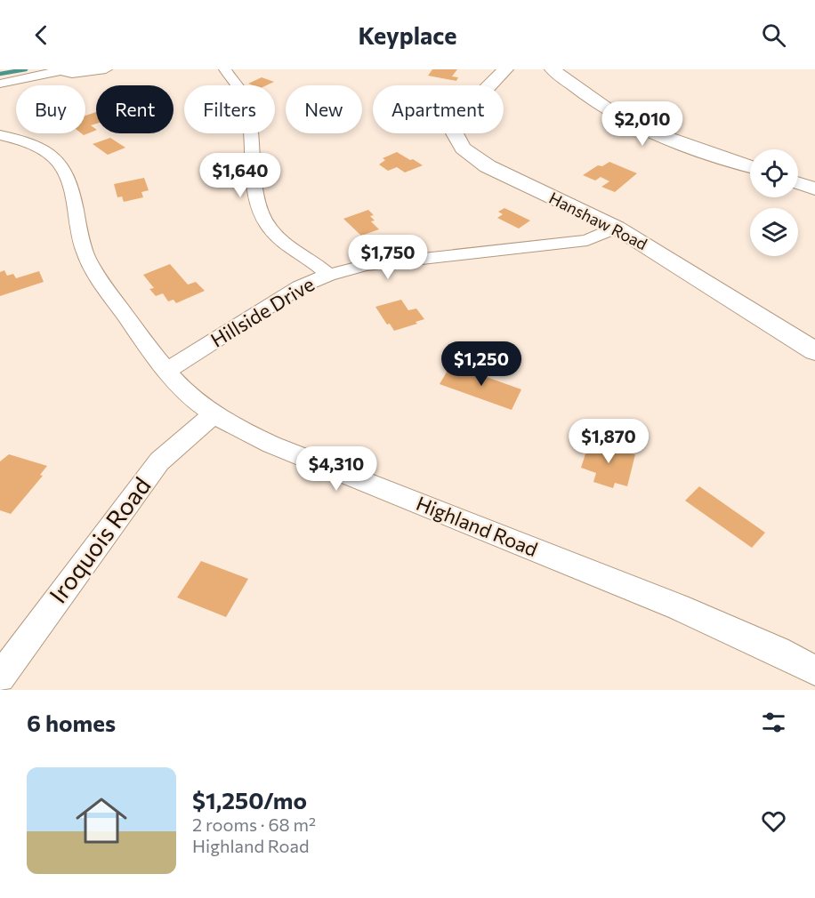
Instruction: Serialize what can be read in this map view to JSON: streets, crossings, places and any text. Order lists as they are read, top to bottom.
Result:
{
  "streets": {
    "street": [
      "Hanshaw Road",
      "Hillside Drive",
      "Highland Road",
      "Iroquois Road"
    ]
  },
  "crossings": [
    ["Hanshaw Road", "Hillside Drive"],
    ["Hillside Drive", "Highland Road"],
    ["Highland Road", "Iroquois Road"]
  ],
  "page": {
    "header": "Keyplace",
    "chip": [
      "Buy",
      "Rent",
      "Filters",
      "New",
      "Apartment"
    ],
    "price": [
      "$2,010",
      "$1,640",
      "$1,750",
      "$1,250",
      "$1,870",
      "$4,310"
    ],
    "heading": "6 homes",
    "list": [
      {
        "name": "$1,250/mo",
        "note": "2 rooms · 68 m² · Highland Road"
      }
    ]
  }
}
